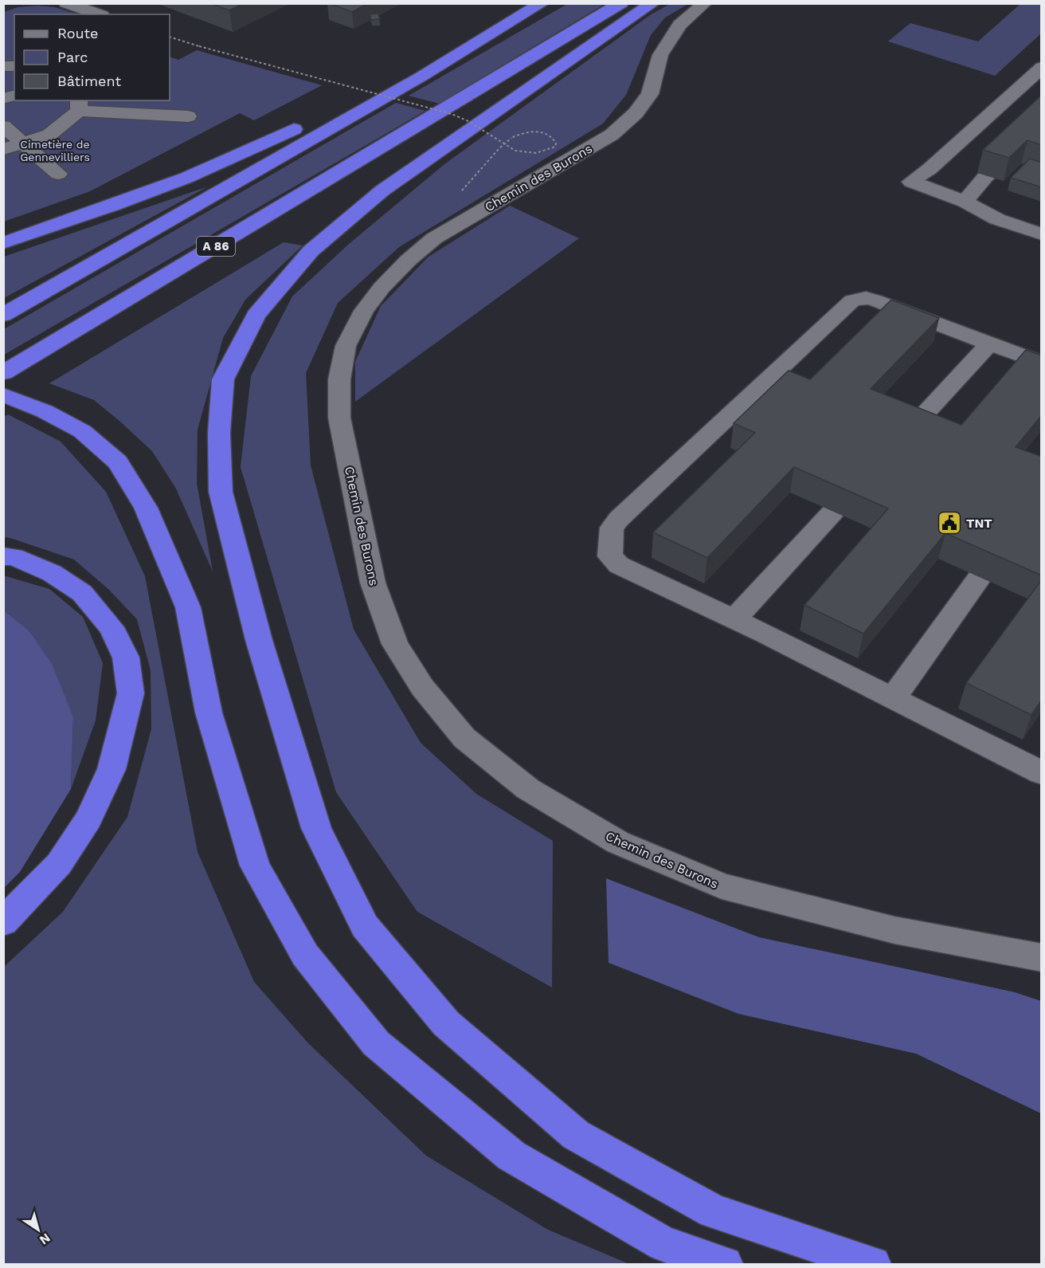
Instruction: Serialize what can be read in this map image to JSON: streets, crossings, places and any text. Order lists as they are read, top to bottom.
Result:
{
  "streets": {
    "highway": ["A 86"],
    "street": ["Chemin des Burons"]
  },
  "parks": ["Cimetière de Gennevilliers"],
  "places": {
    "public building": ["TNT"]
  },
  "legend": ["Route", "Parc", "Bâtiment"],
  "north": "bottom right"
}
